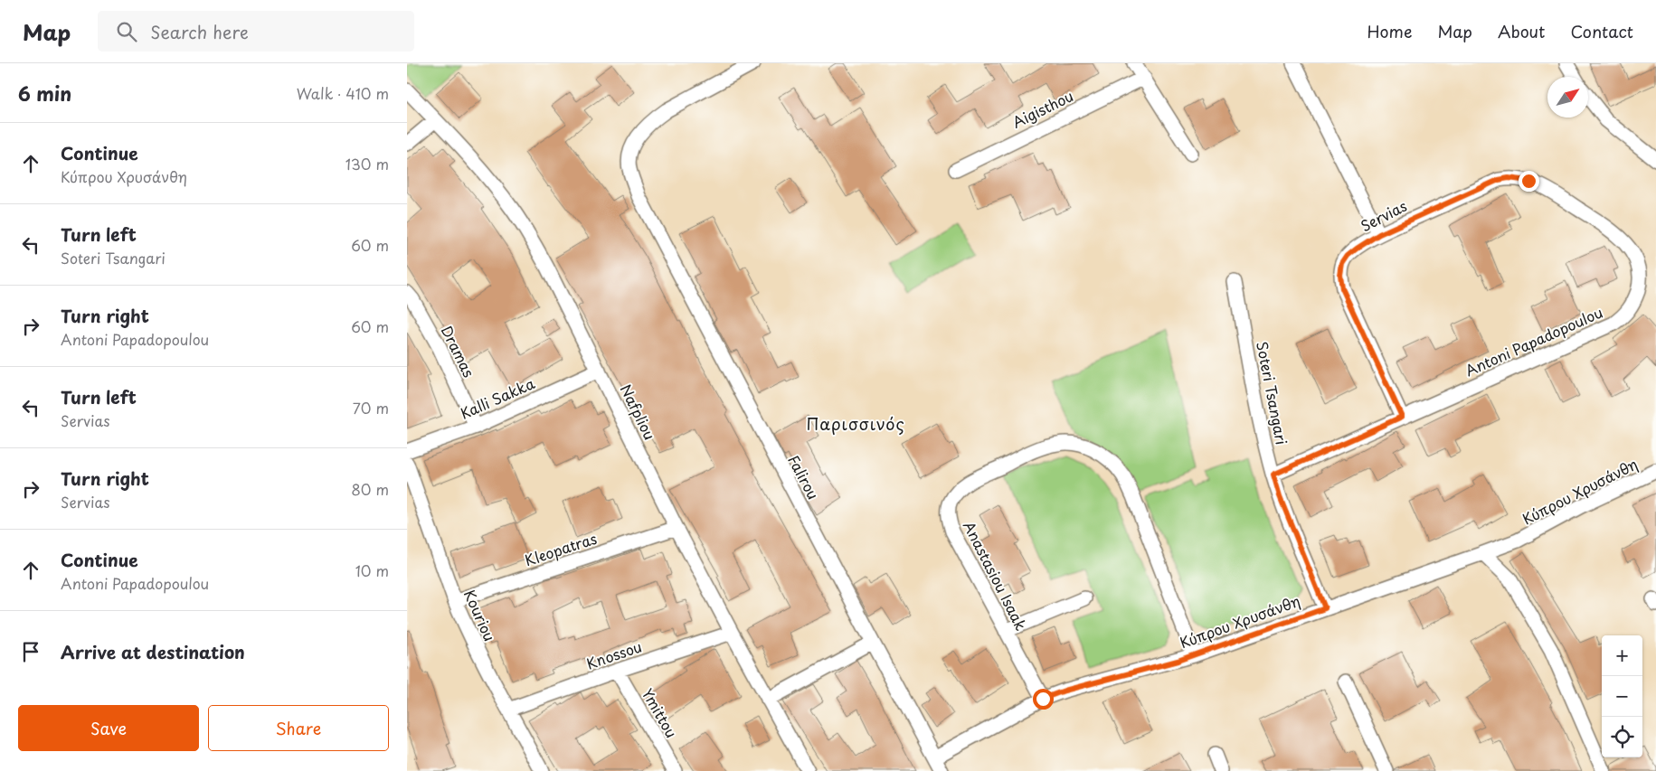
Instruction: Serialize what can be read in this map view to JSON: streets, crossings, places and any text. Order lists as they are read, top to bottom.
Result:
{
  "streets": {
    "street": [
      "Aigisthou",
      "Servias",
      "Antoni Papadopoulou",
      "Dramas",
      "Soteri Tsangari",
      "Kalli Sakka",
      "Nafpliou",
      "Falirou",
      "Κύπρου Χρυσάνθη",
      "Kleopatras",
      "Anastasiou Isaak",
      "Kouriou",
      "Knossou",
      "Ymittou"
    ]
  },
  "crossings": [
    ["Servias", "Antoni Papadopoulou"],
    ["Antoni Papadopoulou", "Soteri Tsangari"],
    ["Dramas", "Kalli Sakka"],
    ["Soteri Tsangari", "Κύπρου Χρυσάνθη"],
    ["Kalli Sakka", "Nafpliou"],
    ["Nafpliou", "Kleopatras"],
    ["Nafpliou", "Knossou"],
    ["Falirou", "Κύπρου Χρυσάνθη"],
    ["Κύπρου Χρυσάνθη", "Anastasiou Isaak"],
    ["Kleopatras", "Kouriou"],
    ["Kouriou", "Knossou"],
    ["Knossou", "Ymittou"]
  ],
  "districts": ["Παρισσινός"],
  "north": "top right",
  "page": {
    "header": "Map",
    "search": "Search here",
    "nav": [
      "Home",
      "Map",
      "About",
      "Contact"
    ],
    "heading": ["6 min", "Walk · 410 m"],
    "list": [
      ["Continue", "Κύπρου Χρυσάνθη", "130 m"],
      ["Turn left", "Soteri Tsangari", "60 m"],
      ["Turn right", "Antoni Papadopoulou", "60 m"],
      ["Turn left", "Servias", "70 m"],
      ["Turn right", "Servias", "80 m"],
      ["Continue", "Antoni Papadopoulou", "10 m"],
      "Arrive at destination"
    ],
    "map_buttons": ["+", "−"],
    "buttons": ["Save", "Share"]
  }
}
